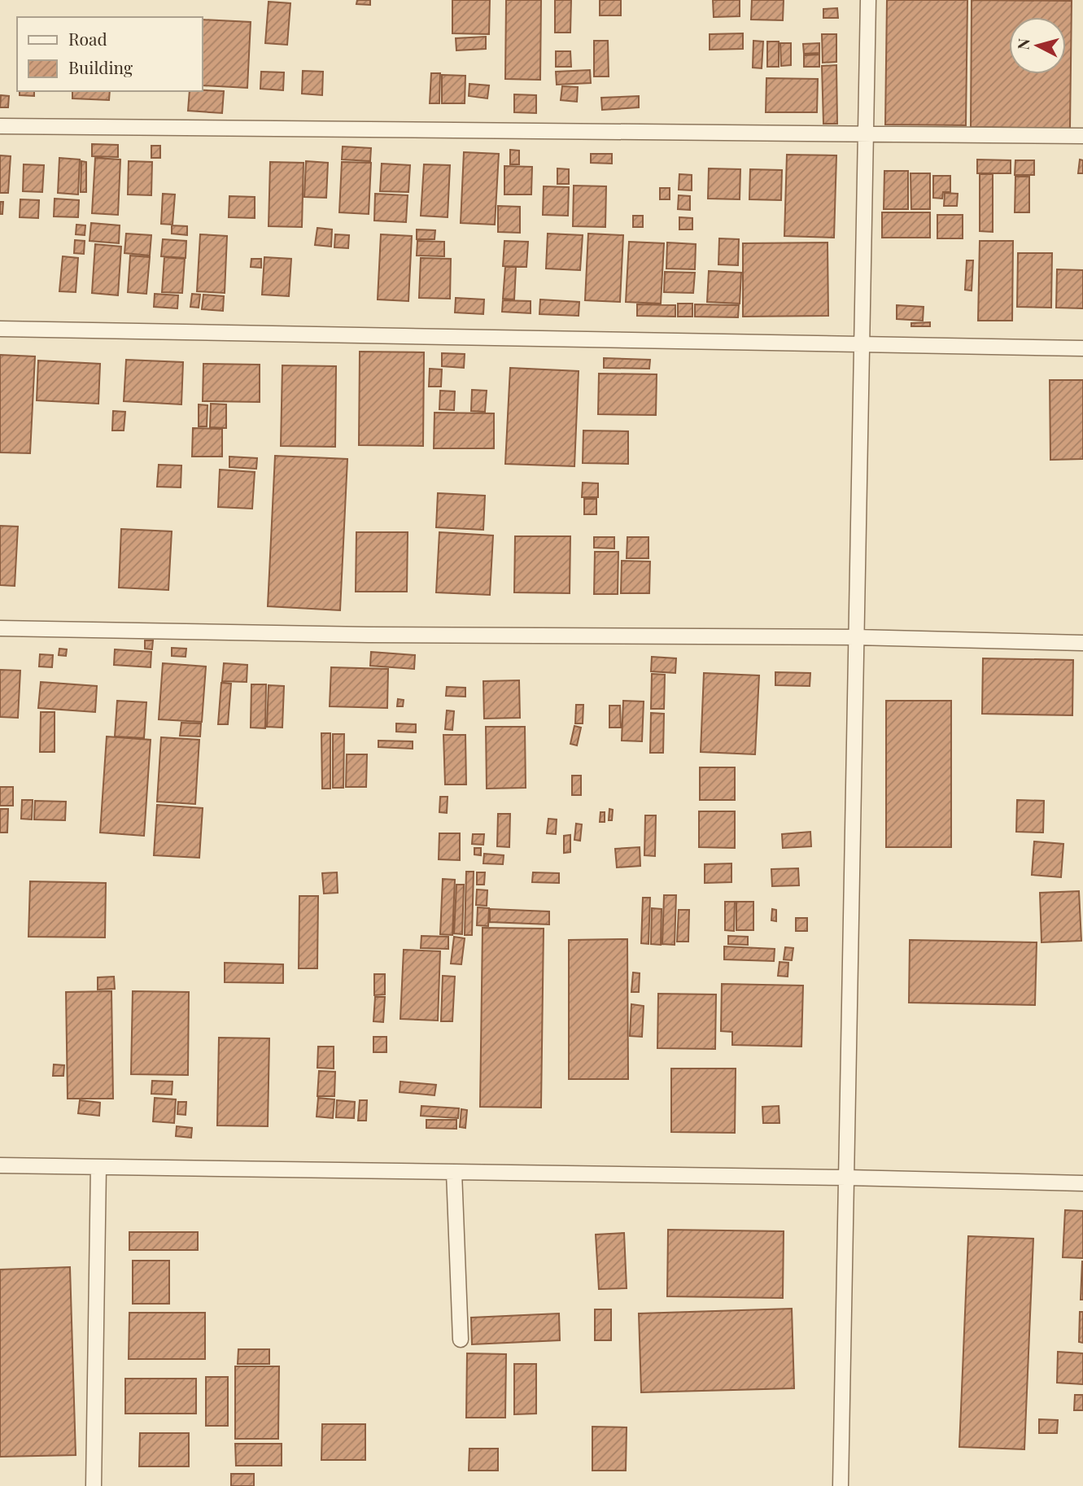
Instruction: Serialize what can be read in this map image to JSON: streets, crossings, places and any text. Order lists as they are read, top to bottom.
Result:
{
  "legend": ["Road", "Building"],
  "north": "left"
}
